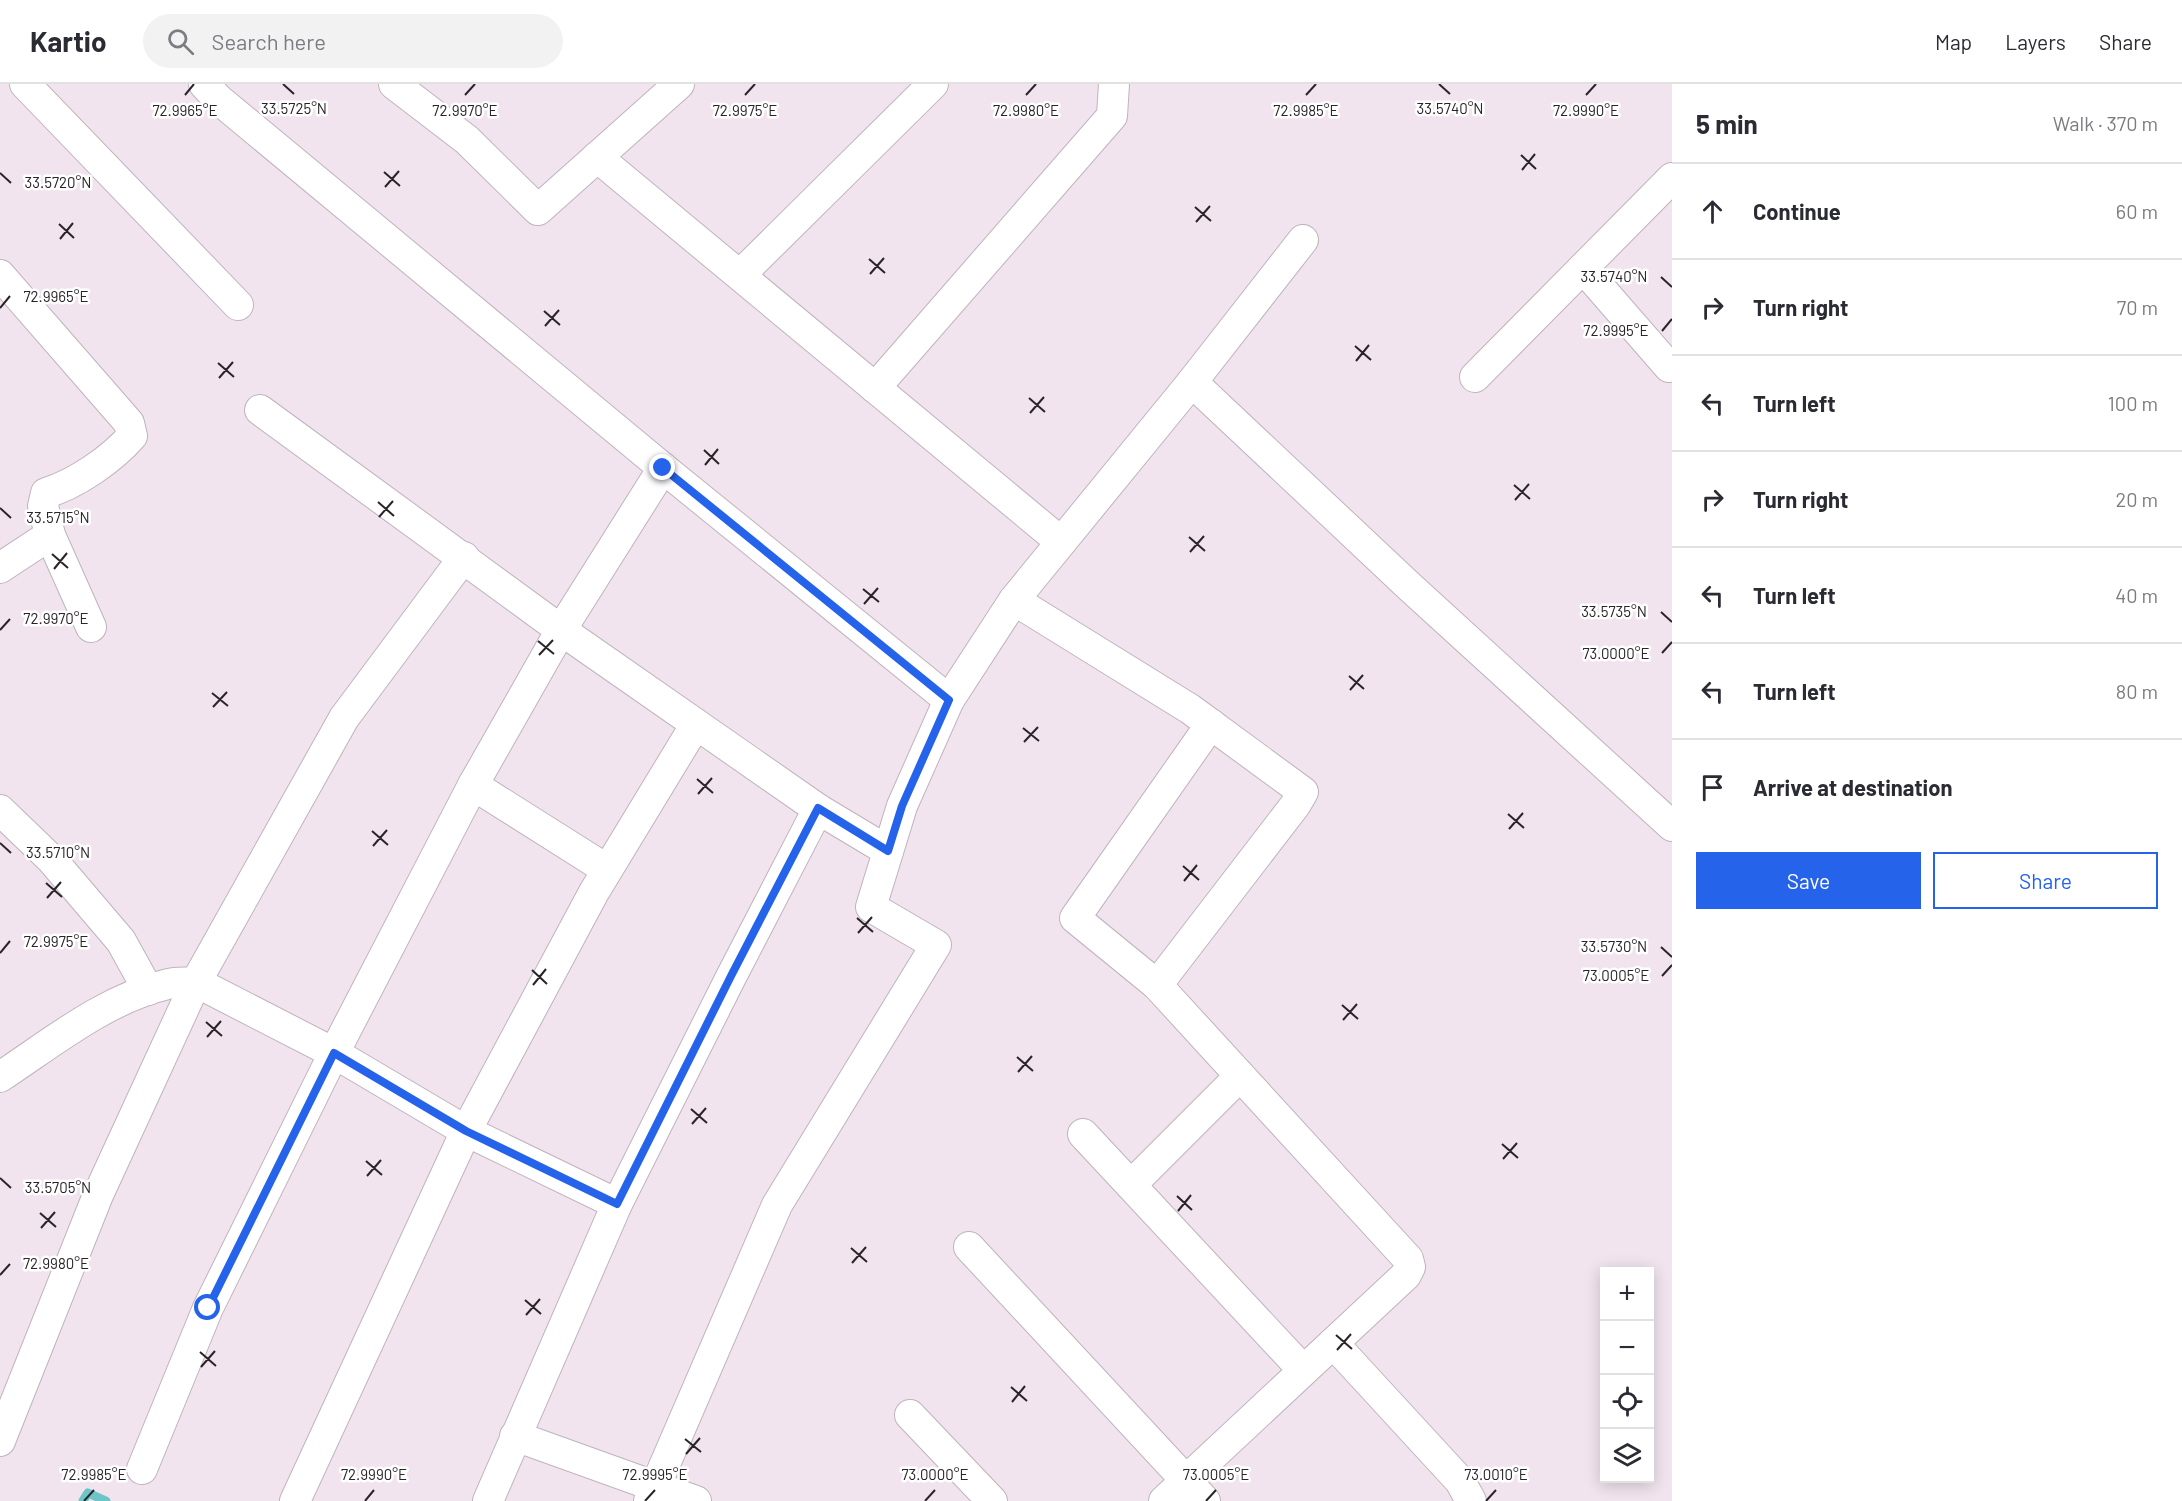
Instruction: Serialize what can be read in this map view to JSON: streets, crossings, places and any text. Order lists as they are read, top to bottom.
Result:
{
  "page": {
    "header": "Kartio",
    "search": "Search here",
    "nav": ["Map", "Layers", "Share"],
    "heading": ["5 min", "Walk · 370 m"],
    "list": [
      ["Continue", "60 m"],
      ["Turn right", "70 m"],
      ["Turn left", "100 m"],
      ["Turn right", "20 m"],
      ["Turn left", "40 m"],
      ["Turn left", "80 m"],
      "Arrive at destination"
    ],
    "buttons": ["Save", "Share"],
    "map_buttons": ["+", "−"]
  },
  "coordinates": [
    "33.5725°N",
    "33.5740°N",
    "72.9965°E",
    "72.9970°E",
    "72.9975°E",
    "72.9980°E",
    "72.9985°E",
    "72.9990°E",
    "33.5720°N",
    "72.9995°E",
    "33.5715°N",
    "33.5735°N",
    "73.0000°E",
    "33.5710°N",
    "33.5730°N",
    "73.0005°E",
    "33.5705°N",
    "73.0010°E"
  ]
}
